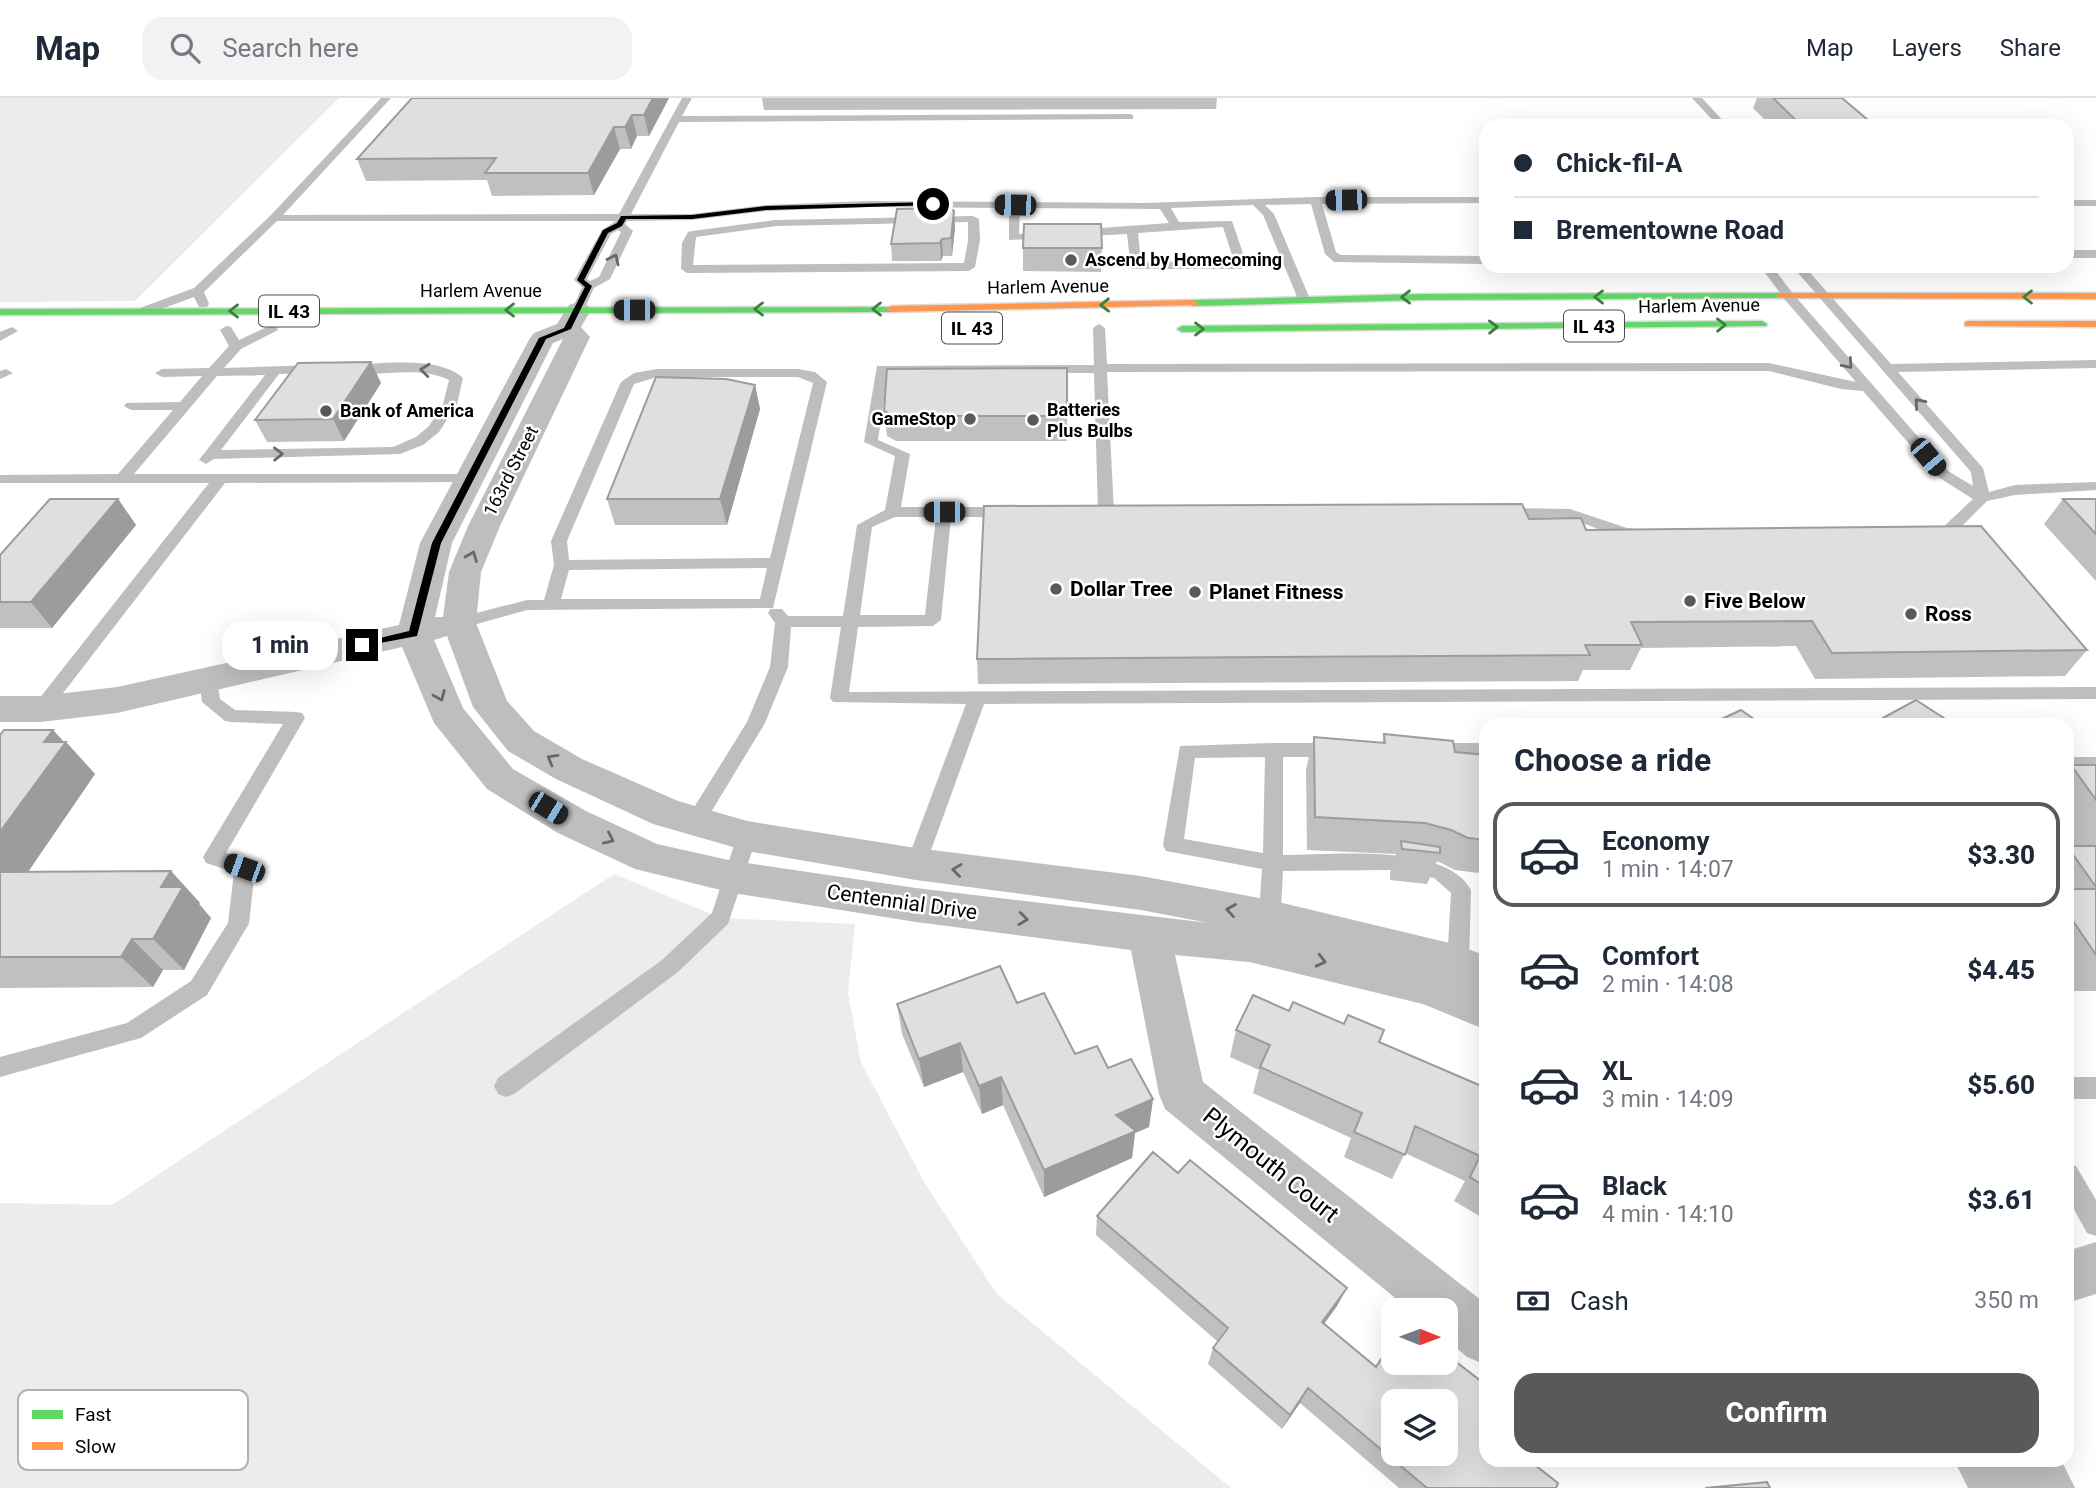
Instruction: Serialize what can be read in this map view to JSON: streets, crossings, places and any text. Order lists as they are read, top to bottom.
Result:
{
  "streets": {
    "main road": ["Harlem Avenue", "IL 43"],
    "street": ["163rd Street", "Centennial Drive", "Plymouth Court"]
  },
  "crossings": [
    ["Harlem Avenue", "163rd Street"],
    ["163rd Street", "Centennial Drive"],
    ["Centennial Drive", "Plymouth Court"]
  ],
  "places": [
    "Ascend by Homecoming",
    "Bank of America",
    "GameStop",
    "Batteries Plus Bulbs",
    "Dollar Tree",
    "Planet Fitness",
    "Five Below",
    "Ross"
  ],
  "legend": ["Fast", "Slow"],
  "north": "right",
  "page": {
    "header": "Map",
    "search": "Search here",
    "nav": ["Map", "Layers", "Share"],
    "banner": ["Chick-fil-A", "Brementowne Road"],
    "bubble": "1 min",
    "heading": "Choose a ride",
    "list": [
      {
        "name": "Economy",
        "note": "1 min · 14:07",
        "value": "$3.30"
      },
      {
        "name": "Comfort",
        "note": "2 min · 14:08",
        "value": "$4.45"
      },
      {
        "name": "XL",
        "note": "3 min · 14:09",
        "value": "$5.60"
      },
      {
        "name": "Black",
        "note": "4 min · 14:10",
        "value": "$3.61"
      }
    ],
    "pay": ["Cash", "350 m"],
    "buttons": "Confirm"
  }
}
